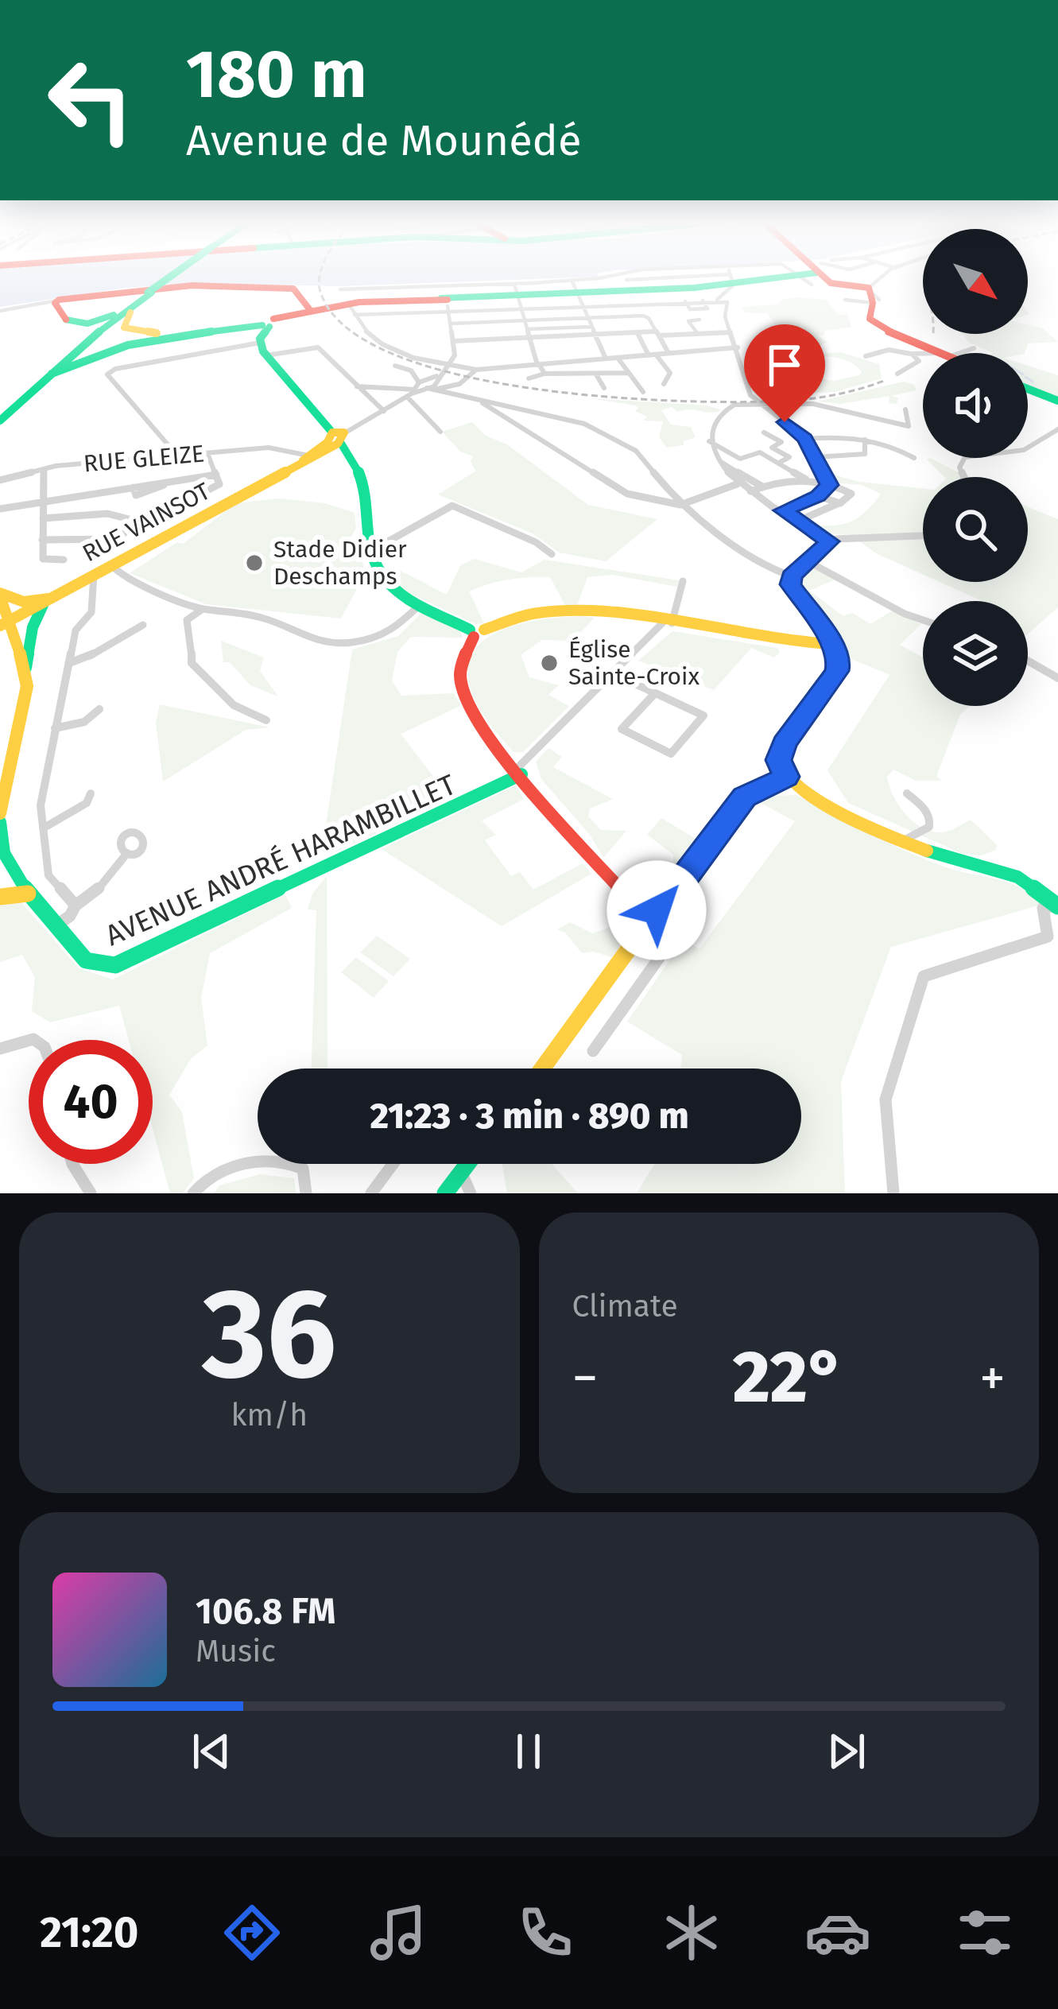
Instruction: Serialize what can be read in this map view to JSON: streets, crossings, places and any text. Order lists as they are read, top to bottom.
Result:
{
  "streets": {
    "main road": ["RUE VAINSOT", "AVENUE ANDRÉ HARAMBILLET"],
    "street": ["RUE GLEIZE"]
  },
  "crossings": [
    ["RUE GLEIZE", "RUE VAINSOT"]
  ],
  "places": ["Stade Didier Deschamps", "Église Sainte-Croix"],
  "north": "bottom right",
  "page": {
    "turn": ["180 m", "Avenue de Mounédé"],
    "limit": "40",
    "trip": "21:23 · 3 min · 890 m",
    "tile": [
      ["36", "km/h"],
      "Climate"
    ],
    "heat": ["−", "22°", "+"],
    "song": ["106.8 FM", "Music"],
    "tabs": "21:20"
  }
}
